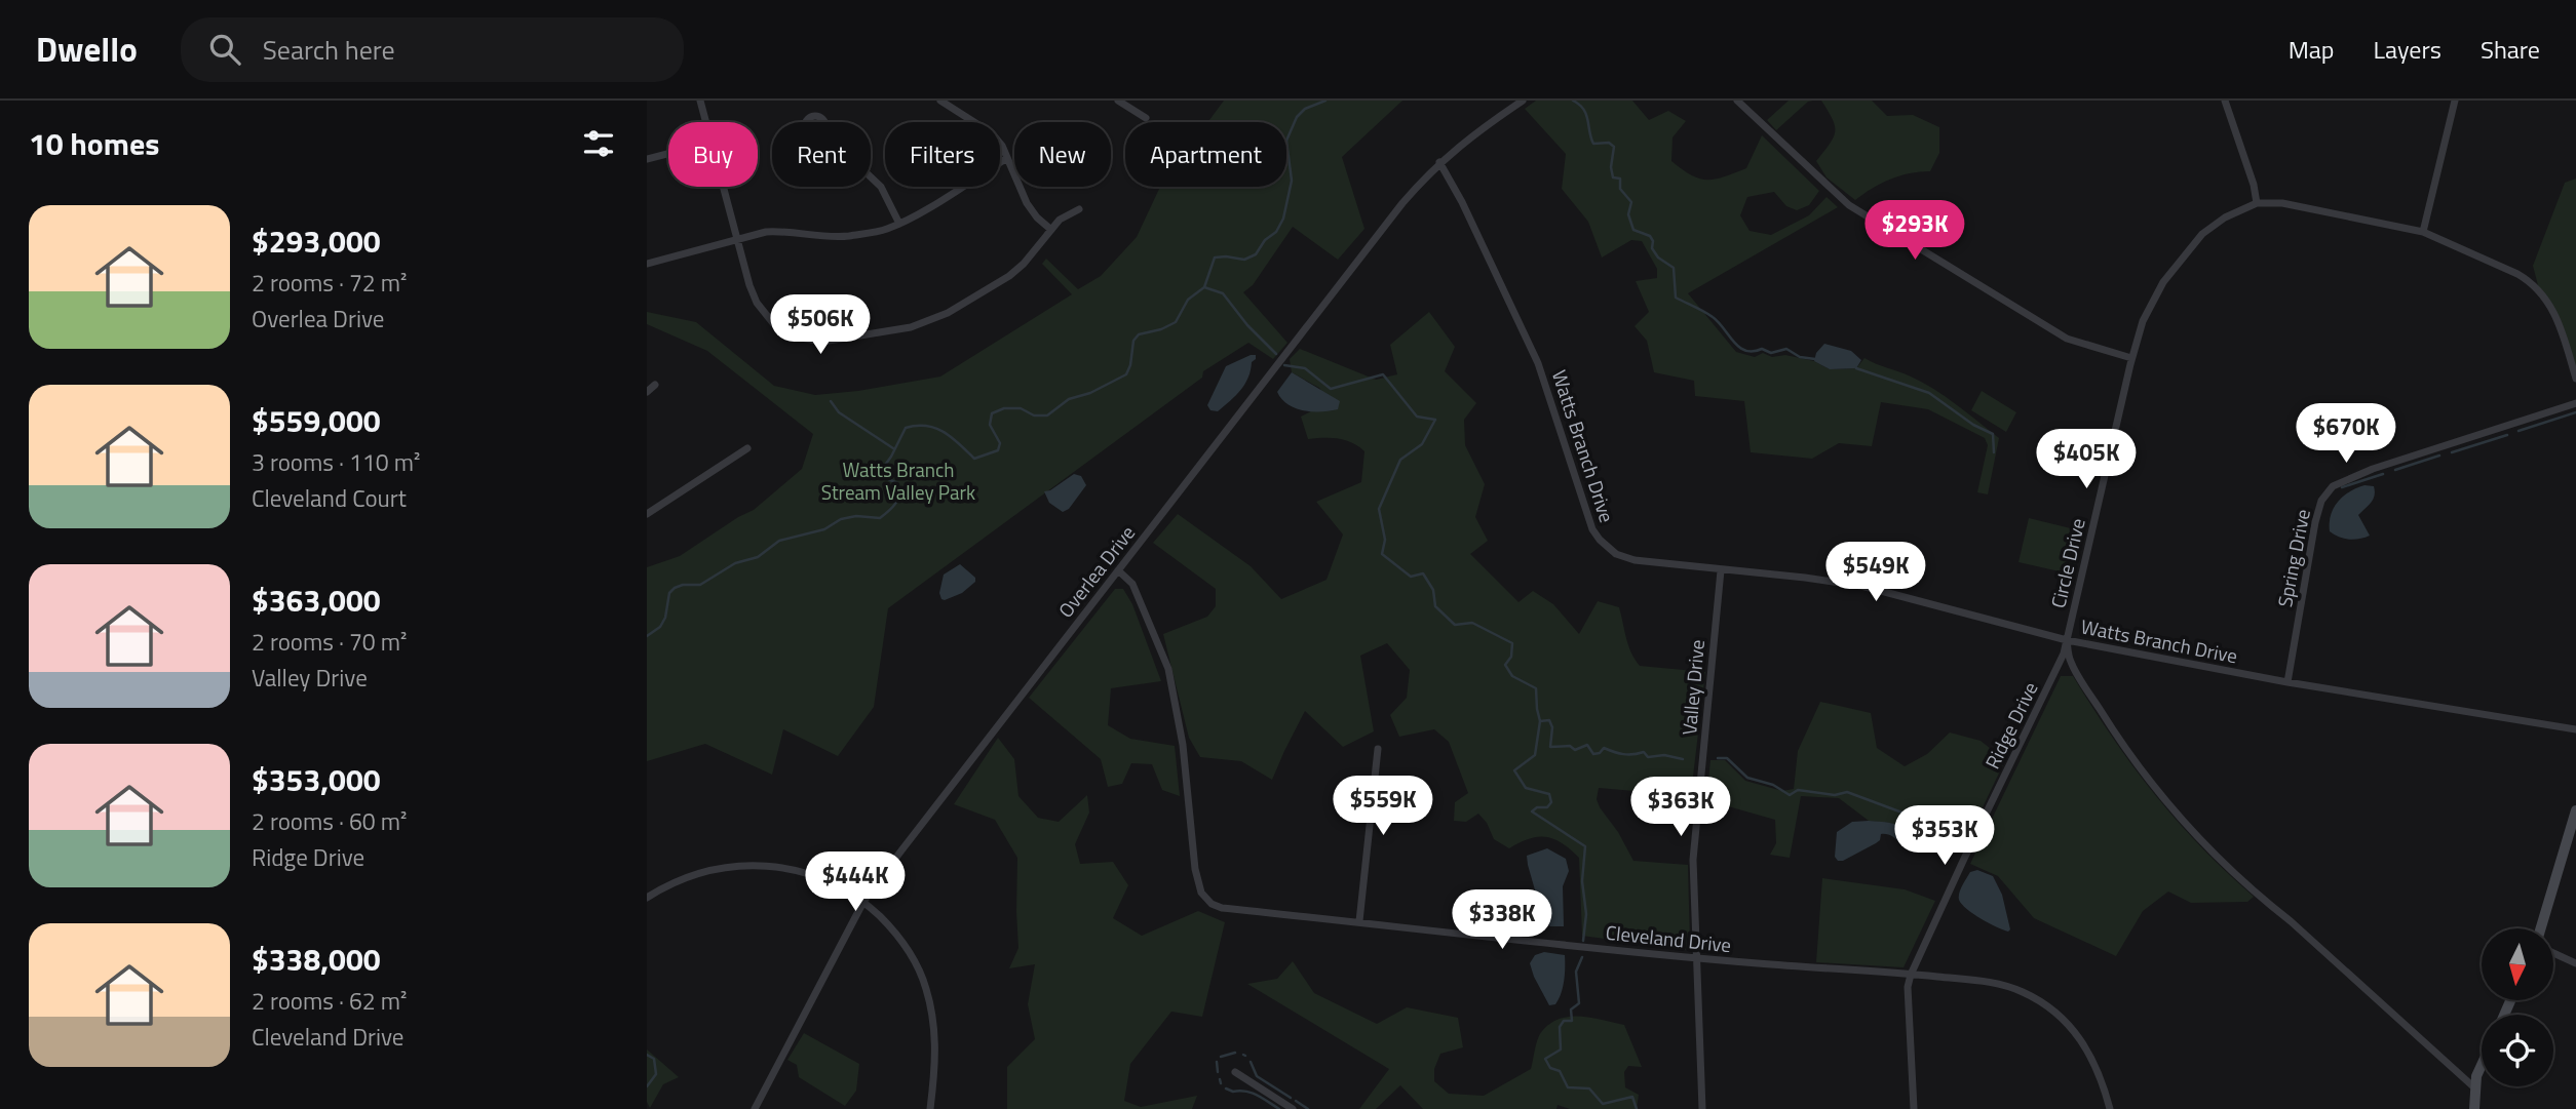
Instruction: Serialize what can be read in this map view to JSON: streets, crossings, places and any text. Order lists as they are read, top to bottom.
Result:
{
  "streets": {
    "street": [
      "Watts Branch Drive",
      "Spring Drive",
      "Circle Drive",
      "Overlea Drive",
      "Valley Drive",
      "Ridge Drive",
      "Cleveland Drive"
    ]
  },
  "crossings": [
    ["Watts Branch Drive", "Spring Drive"],
    ["Watts Branch Drive", "Circle Drive"],
    ["Watts Branch Drive", "Overlea Drive"],
    ["Watts Branch Drive", "Valley Drive"],
    ["Watts Branch Drive", "Ridge Drive"],
    ["Circle Drive", "Ridge Drive"],
    ["Overlea Drive", "Cleveland Drive"],
    ["Valley Drive", "Cleveland Drive"],
    ["Ridge Drive", "Cleveland Drive"]
  ],
  "parks": ["Watts Branch Stream Valley Park"],
  "north": "bottom",
  "page": {
    "header": "Dwello",
    "search": "Search here",
    "nav": ["Map", "Layers", "Share"],
    "heading": "10 homes",
    "chip": [
      "Buy",
      "Rent",
      "Filters",
      "New",
      "Apartment"
    ],
    "list": [
      {
        "name": "$293,000",
        "note": "2 rooms · 72 m² · Overlea Drive"
      },
      {
        "name": "$559,000",
        "note": "3 rooms · 110 m² · Cleveland Court"
      },
      {
        "name": "$363,000",
        "note": "2 rooms · 70 m² · Valley Drive"
      },
      {
        "name": "$353,000",
        "note": "2 rooms · 60 m² · Ridge Drive"
      },
      {
        "name": "$338,000",
        "note": "2 rooms · 62 m² · Cleveland Drive"
      }
    ],
    "price": [
      "$293K",
      "$506K",
      "$670K",
      "$405K",
      "$549K",
      "$559K",
      "$363K",
      "$353K",
      "$444K",
      "$338K"
    ]
  }
}
